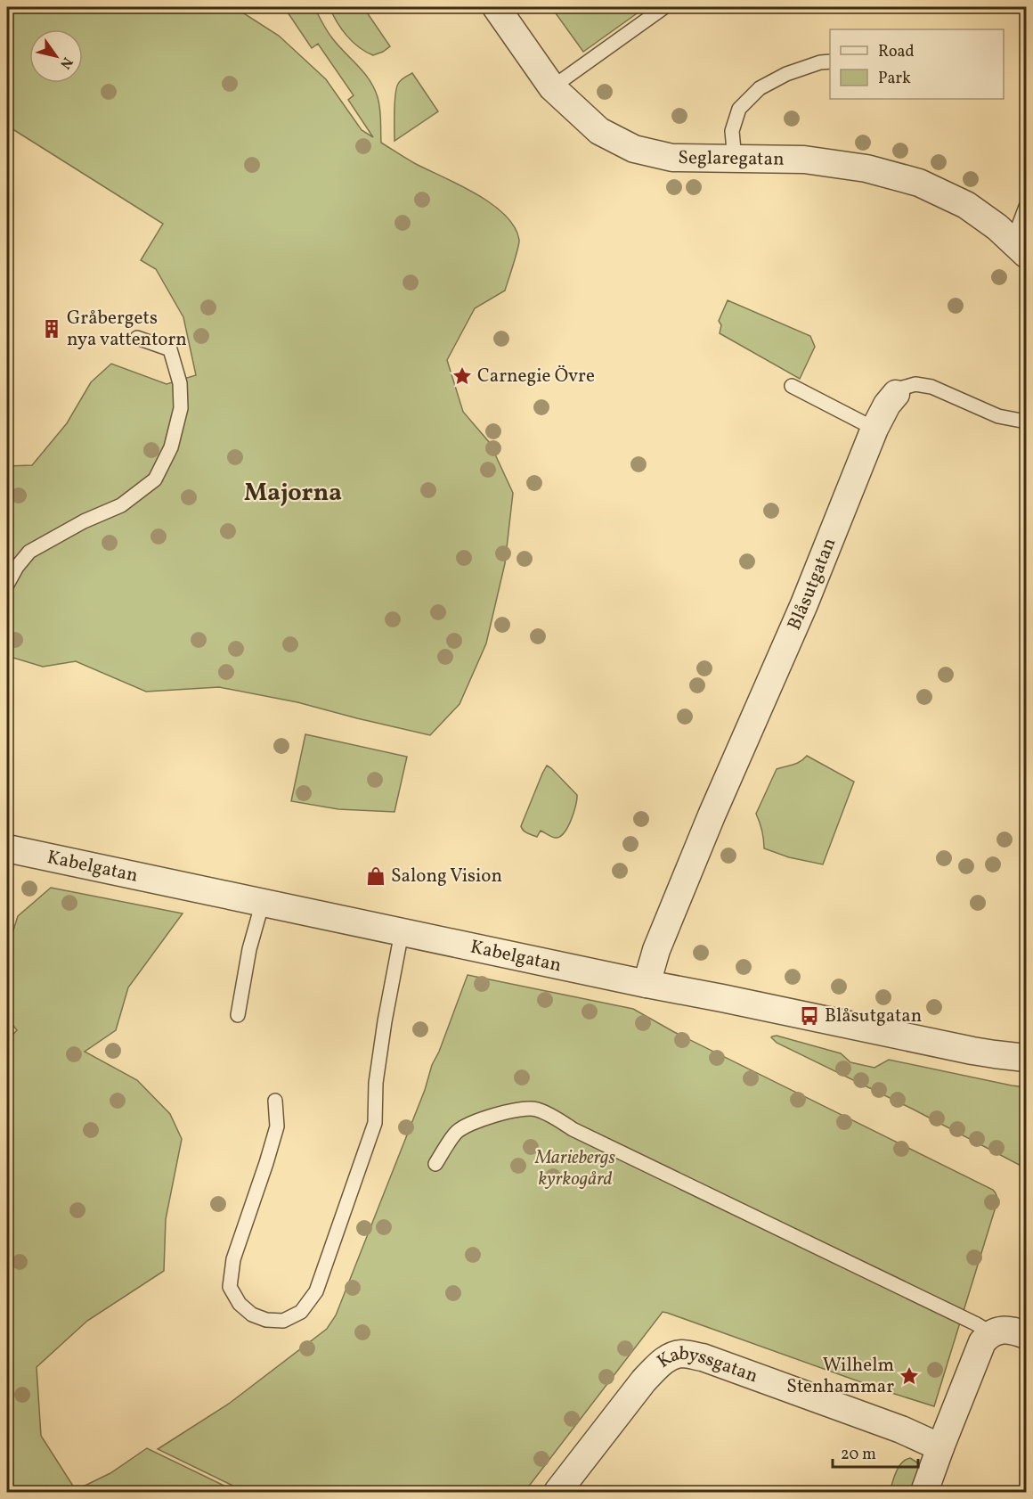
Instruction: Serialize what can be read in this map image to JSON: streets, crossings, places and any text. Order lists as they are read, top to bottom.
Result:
{
  "streets": {
    "street": [
      "Seglaregatan",
      "Blåsutgatan",
      "Kabelgatan",
      "Kabyssgatan"
    ]
  },
  "crossings": [
    ["Blåsutgatan", "Kabelgatan"]
  ],
  "districts": ["Majorna"],
  "parks": ["Mariebergs kyrkogård"],
  "places": {
    "building": ["Gråbergets nya vattentorn"],
    "place": ["Carnegie Övre", "Wilhelm Stenhammar"],
    "shop": ["Salong Vision"],
    "bus stop": ["Blåsutgatan"]
  },
  "legend": ["Road", "Park"],
  "scale_bar": "20 m",
  "north": "bottom right"
}
